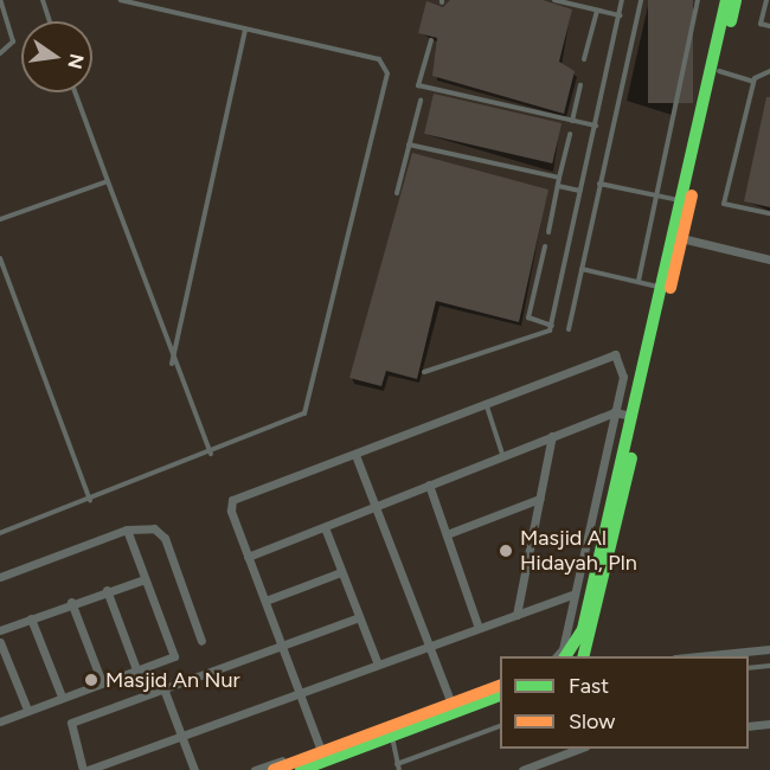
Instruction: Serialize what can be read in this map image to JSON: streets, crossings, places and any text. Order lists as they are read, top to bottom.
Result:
{
  "places": ["Masjid Al Hidayah, Pln", "Masjid An Nur"],
  "legend": ["Fast", "Slow"],
  "north": "right"
}
